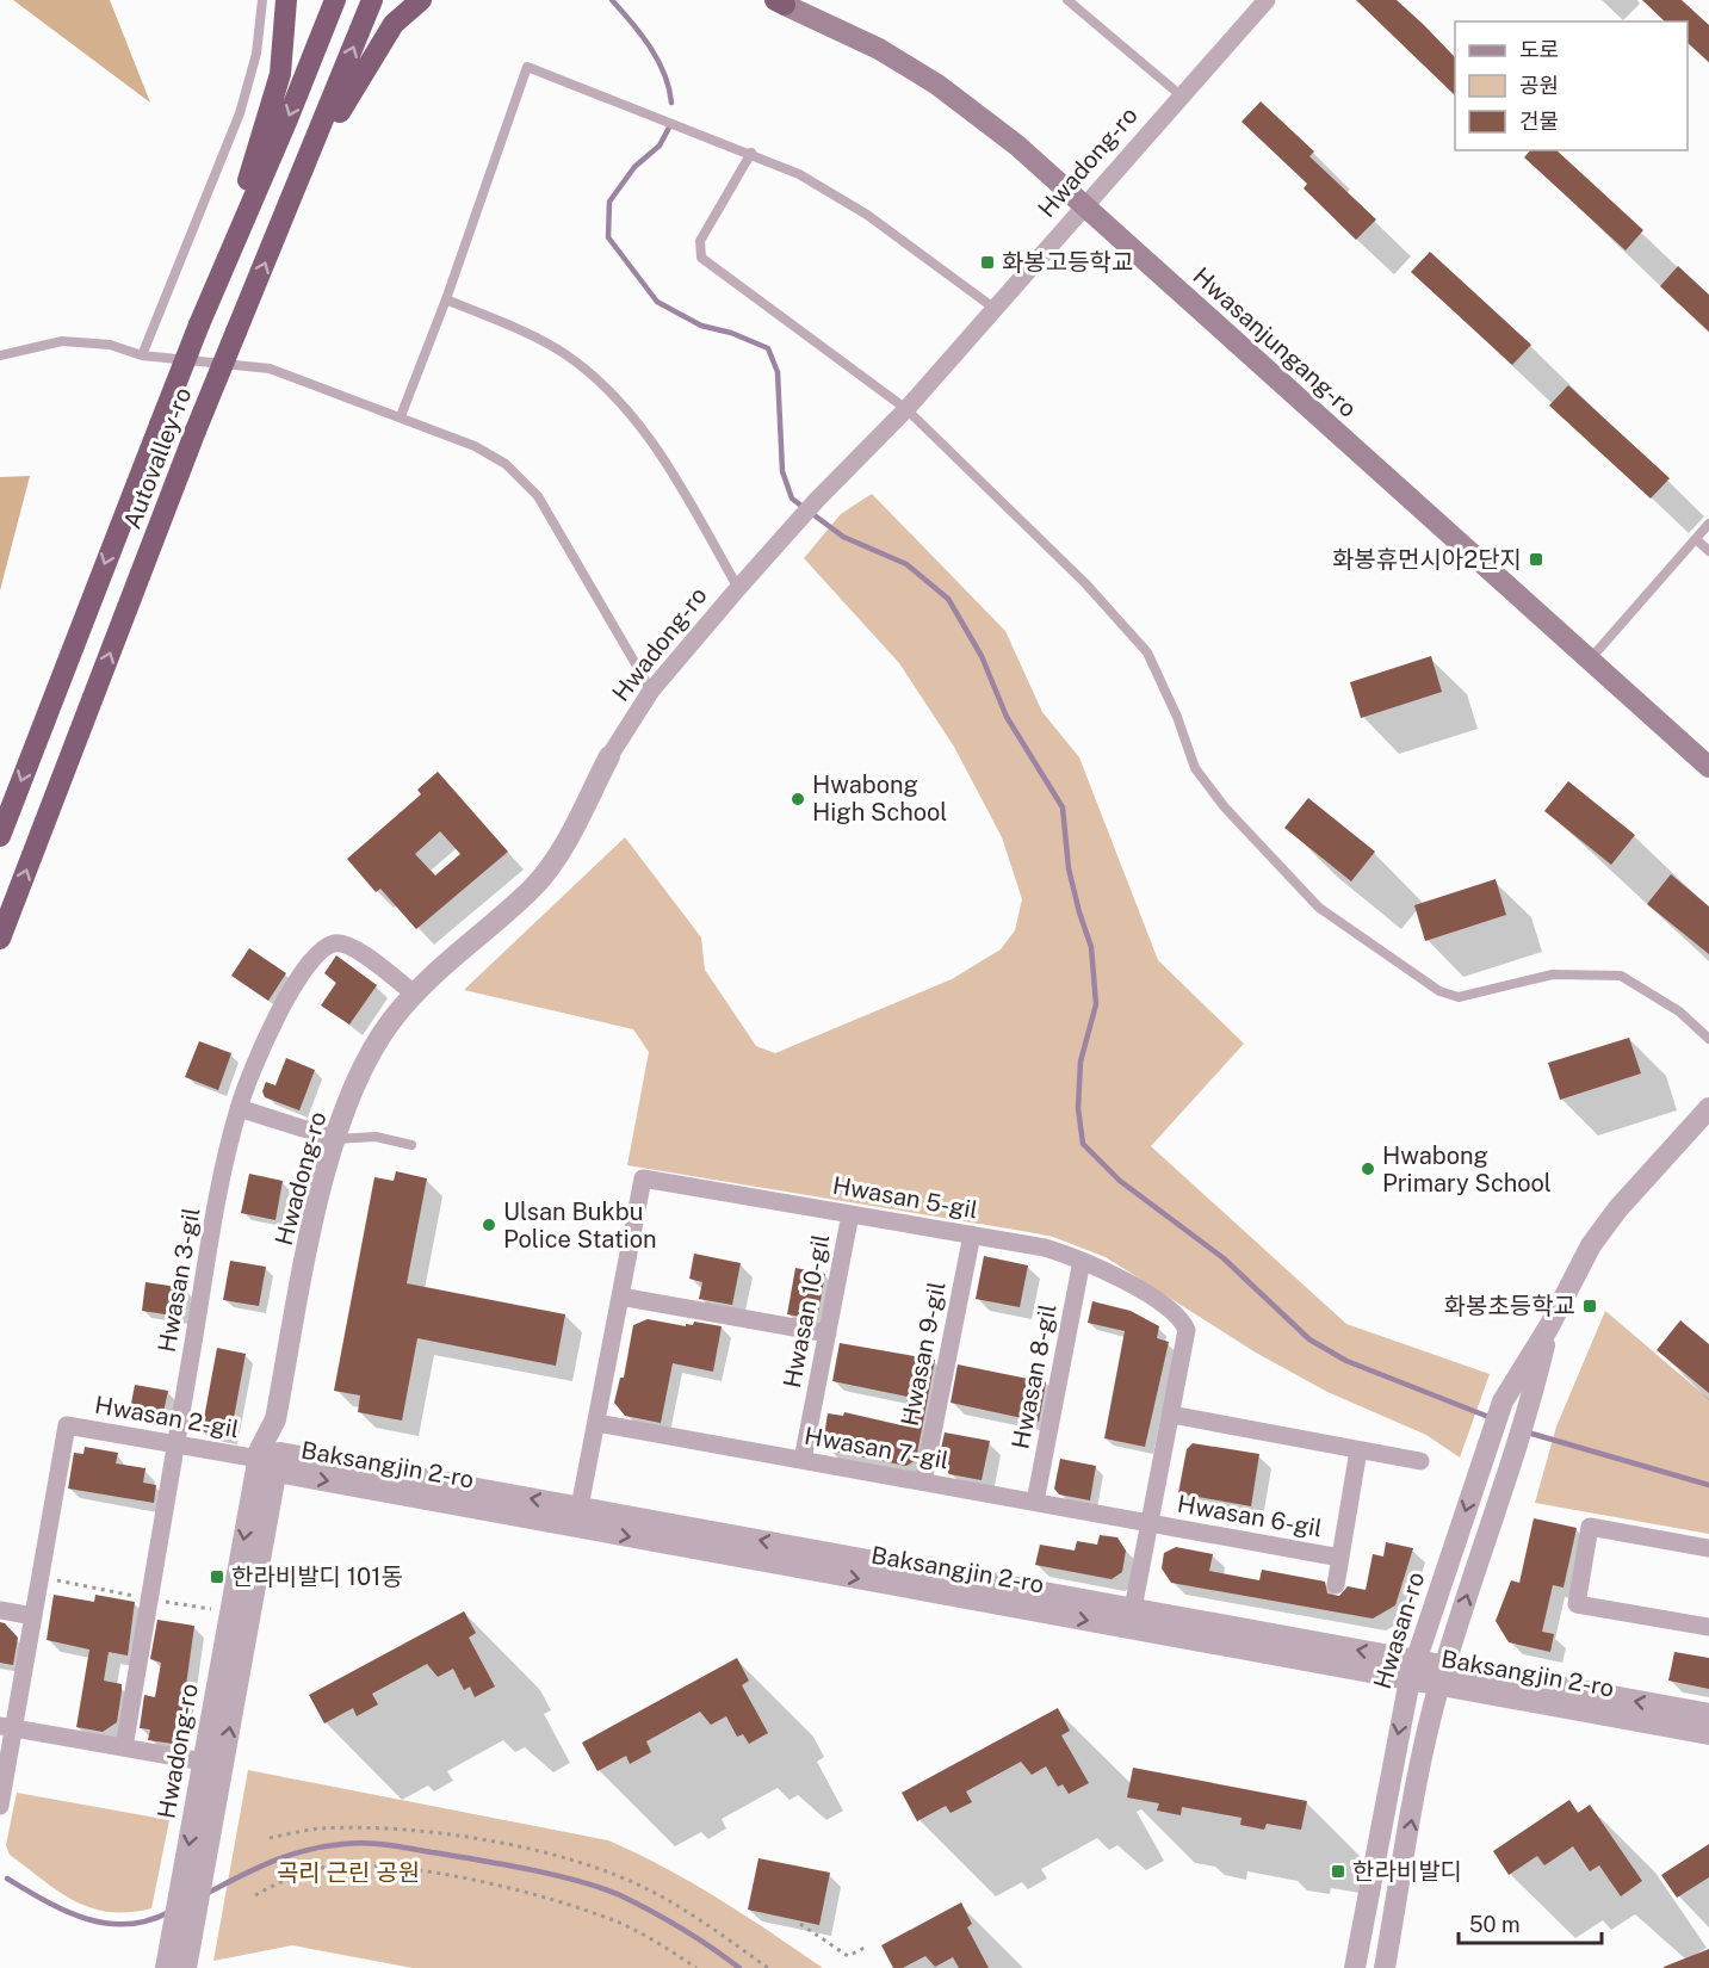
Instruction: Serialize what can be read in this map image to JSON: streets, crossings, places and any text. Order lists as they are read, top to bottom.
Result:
{
  "streets": {
    "highway": ["Autovalley-ro"],
    "main road": ["Hwasanjungang-ro"],
    "street": [
      "Hwadong-ro",
      "Hwasan 5-gil",
      "Hwasan 3-gil",
      "Hwasan 10-gil",
      "Hwasan 9-gil",
      "Hwasan 8-gil",
      "Hwasan 2-gil",
      "Hwasan 7-gil",
      "Baksangjin 2-ro",
      "Hwasan 6-gil",
      "Hwasan-ro"
    ]
  },
  "crossings": [
    ["Hwadong-ro", "Hwasanjungang-ro"],
    ["Hwadong-ro", "Hwasan 3-gil"],
    ["Hwadong-ro", "Hwasan 2-gil"],
    ["Hwadong-ro", "Baksangjin 2-ro"],
    ["Hwasan 5-gil", "Hwasan 10-gil"],
    ["Hwasan 5-gil", "Hwasan 9-gil"],
    ["Hwasan 5-gil", "Hwasan 8-gil"],
    ["Hwasan 5-gil", "Hwasan 7-gil"],
    ["Hwasan 5-gil", "Baksangjin 2-ro"],
    ["Hwasan 5-gil", "Hwasan 6-gil"],
    ["Hwasan 3-gil", "Hwasan 2-gil"],
    ["Hwasan 10-gil", "Hwasan 7-gil"],
    ["Hwasan 9-gil", "Hwasan 7-gil"],
    ["Hwasan 8-gil", "Hwasan 7-gil"],
    ["Hwasan 2-gil", "Baksangjin 2-ro"],
    ["Hwasan 7-gil", "Hwasan 6-gil"],
    ["Baksangjin 2-ro", "Hwasan-ro"]
  ],
  "parks": ["곡리 근린 공원"],
  "places": {
    "transit": [
      "화봉고등학교",
      "화봉휴먼시아2단지",
      "화봉초등학교",
      "한라비발디 101동",
      "한라비발디"
    ],
    "other": ["Hwabong High School", "Hwabong Primary School", "Ulsan Bukbu Police Station"]
  },
  "legend": ["도로", "공원", "건물"],
  "scale_bar": "50 m"
}
